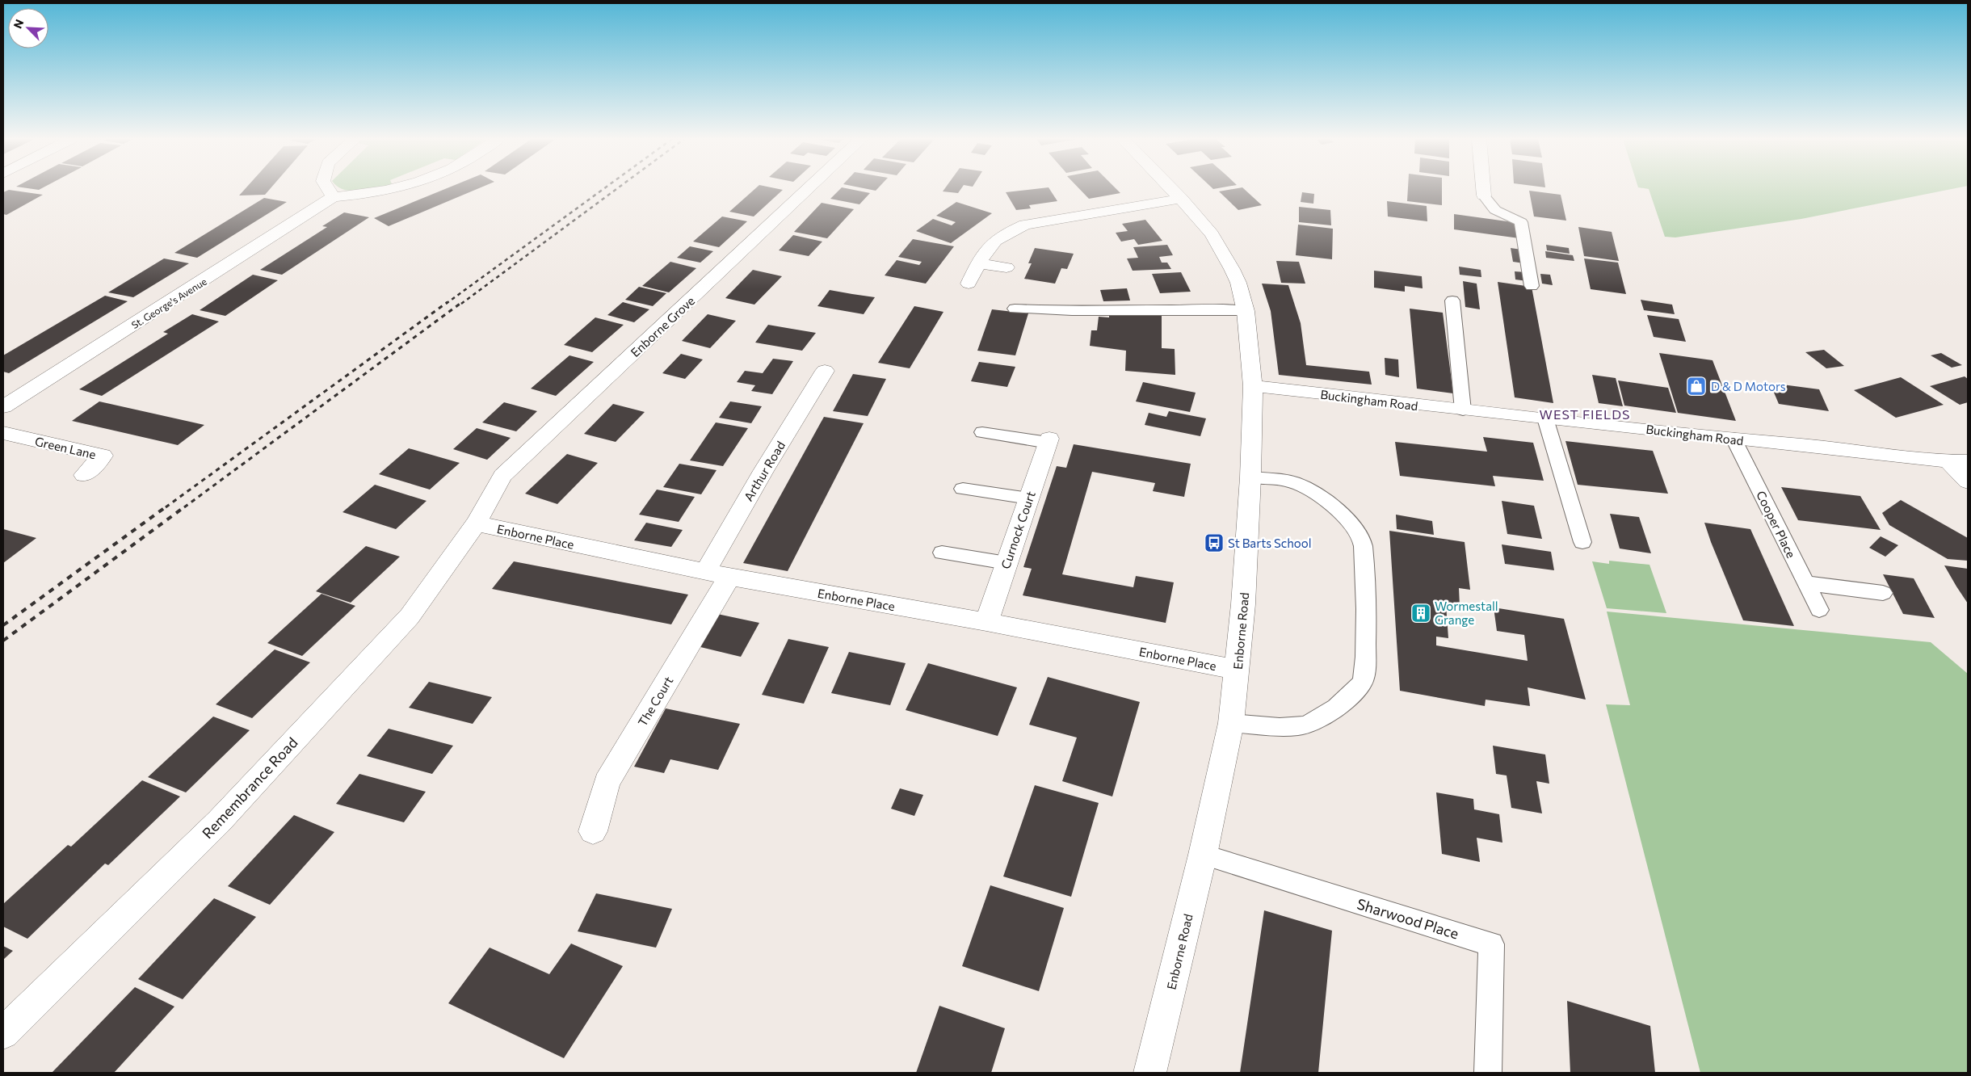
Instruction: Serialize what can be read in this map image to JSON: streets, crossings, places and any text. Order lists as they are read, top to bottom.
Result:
{
  "streets": {
    "street": [
      "St. George's Avenue",
      "Enborne Grove",
      "Buckingham Road",
      "Green Lane",
      "Arthur Road",
      "Curnock Court",
      "Enborne Place",
      "Enborne Road",
      "The Court",
      "Remembrance Road"
    ],
    "lane": ["Cooper Place", "Sharwood Place"]
  },
  "crossings": [
    ["Enborne Grove", "Enborne Place"],
    ["Enborne Grove", "Remembrance Road"],
    ["Buckingham Road", "Cooper Place"],
    ["Buckingham Road", "Enborne Road"],
    ["Arthur Road", "Enborne Place"],
    ["Arthur Road", "The Court"],
    ["Curnock Court", "Enborne Place"],
    ["Enborne Place", "Enborne Road"],
    ["Enborne Place", "The Court"],
    ["Enborne Place", "Remembrance Road"],
    ["Enborne Road", "Sharwood Place"]
  ],
  "districts": ["WEST FIELDS"],
  "places": {
    "shop": ["D & D Motors"],
    "bus stop": ["St Barts School"],
    "building": ["Wormestall Grange"]
  },
  "north": "top left"
}
